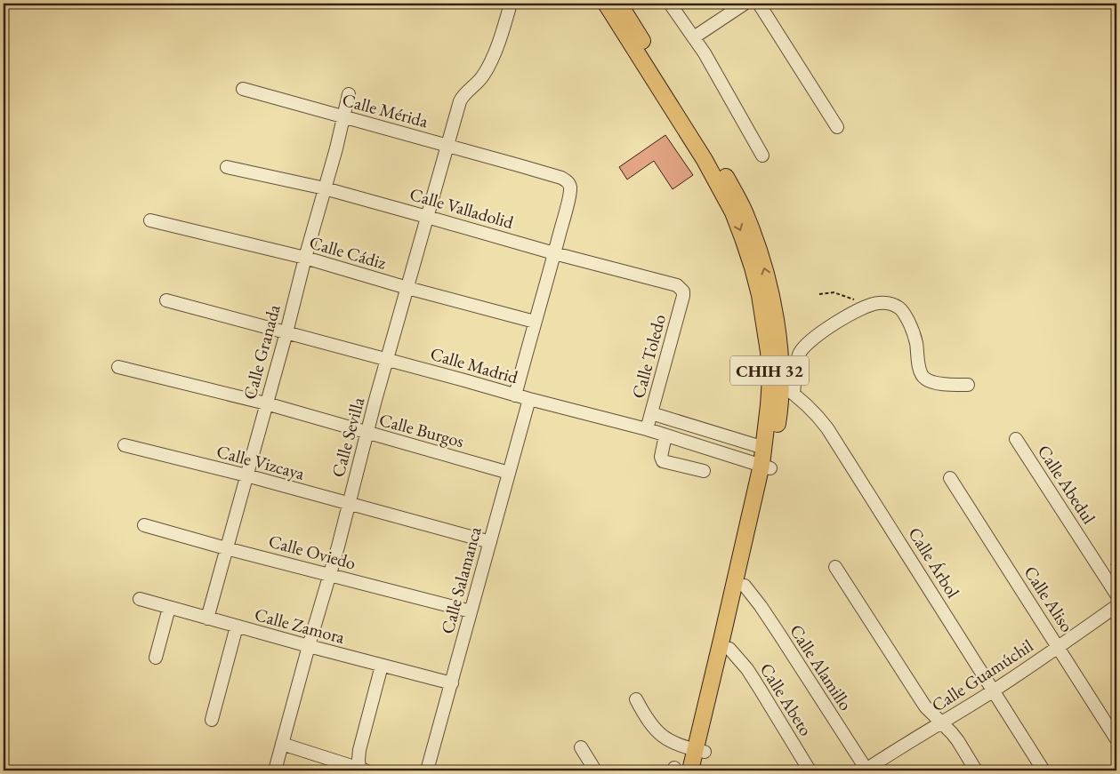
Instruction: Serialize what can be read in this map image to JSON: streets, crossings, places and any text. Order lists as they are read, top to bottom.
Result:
{
  "streets": {
    "main road": ["CHIH 32"],
    "street": [
      "Calle Mérida",
      "Calle Valladolid",
      "Calle Cádiz",
      "Calle Granada",
      "Calle Toledo",
      "Calle Madrid",
      "Calle Burgos",
      "Calle Sevilla",
      "Calle Vizcaya",
      "Calle Abedul",
      "Calle Oviedo",
      "Calle Árbol",
      "Calle Salamanca",
      "Calle Aliso",
      "Calle Zamora",
      "Calle Alamillo",
      "Calle Guamúchil",
      "Calle Abeto"
    ]
  },
  "crossings": [
    ["Calle Mérida", "Calle Valladolid"],
    ["Calle Mérida", "Calle Granada"],
    ["Calle Mérida", "Calle Sevilla"],
    ["Calle Valladolid", "Calle Granada"],
    ["Calle Valladolid", "Calle Toledo"],
    ["Calle Valladolid", "Calle Sevilla"],
    ["Calle Cádiz", "Calle Granada"],
    ["Calle Cádiz", "Calle Sevilla"],
    ["Calle Granada", "Calle Madrid"],
    ["Calle Granada", "Calle Burgos"],
    ["Calle Granada", "Calle Vizcaya"],
    ["Calle Granada", "Calle Oviedo"],
    ["Calle Granada", "Calle Zamora"],
    ["Calle Toledo", "Calle Madrid"],
    ["Calle Madrid", "CHIH 32"],
    ["Calle Madrid", "Calle Sevilla"],
    ["Calle Madrid", "Calle Salamanca"],
    ["CHIH 32", "Calle Árbol"],
    ["CHIH 32", "Calle Alamillo"],
    ["CHIH 32", "Calle Abeto"],
    ["Calle Burgos", "Calle Sevilla"],
    ["Calle Burgos", "Calle Salamanca"],
    ["Calle Sevilla", "Calle Vizcaya"],
    ["Calle Sevilla", "Calle Oviedo"],
    ["Calle Sevilla", "Calle Zamora"],
    ["Calle Vizcaya", "Calle Salamanca"],
    ["Calle Oviedo", "Calle Salamanca"],
    ["Calle Árbol", "Calle Guamúchil"],
    ["Calle Salamanca", "Calle Zamora"],
    ["Calle Aliso", "Calle Guamúchil"],
    ["Calle Alamillo", "Calle Guamúchil"]
  ]
}
